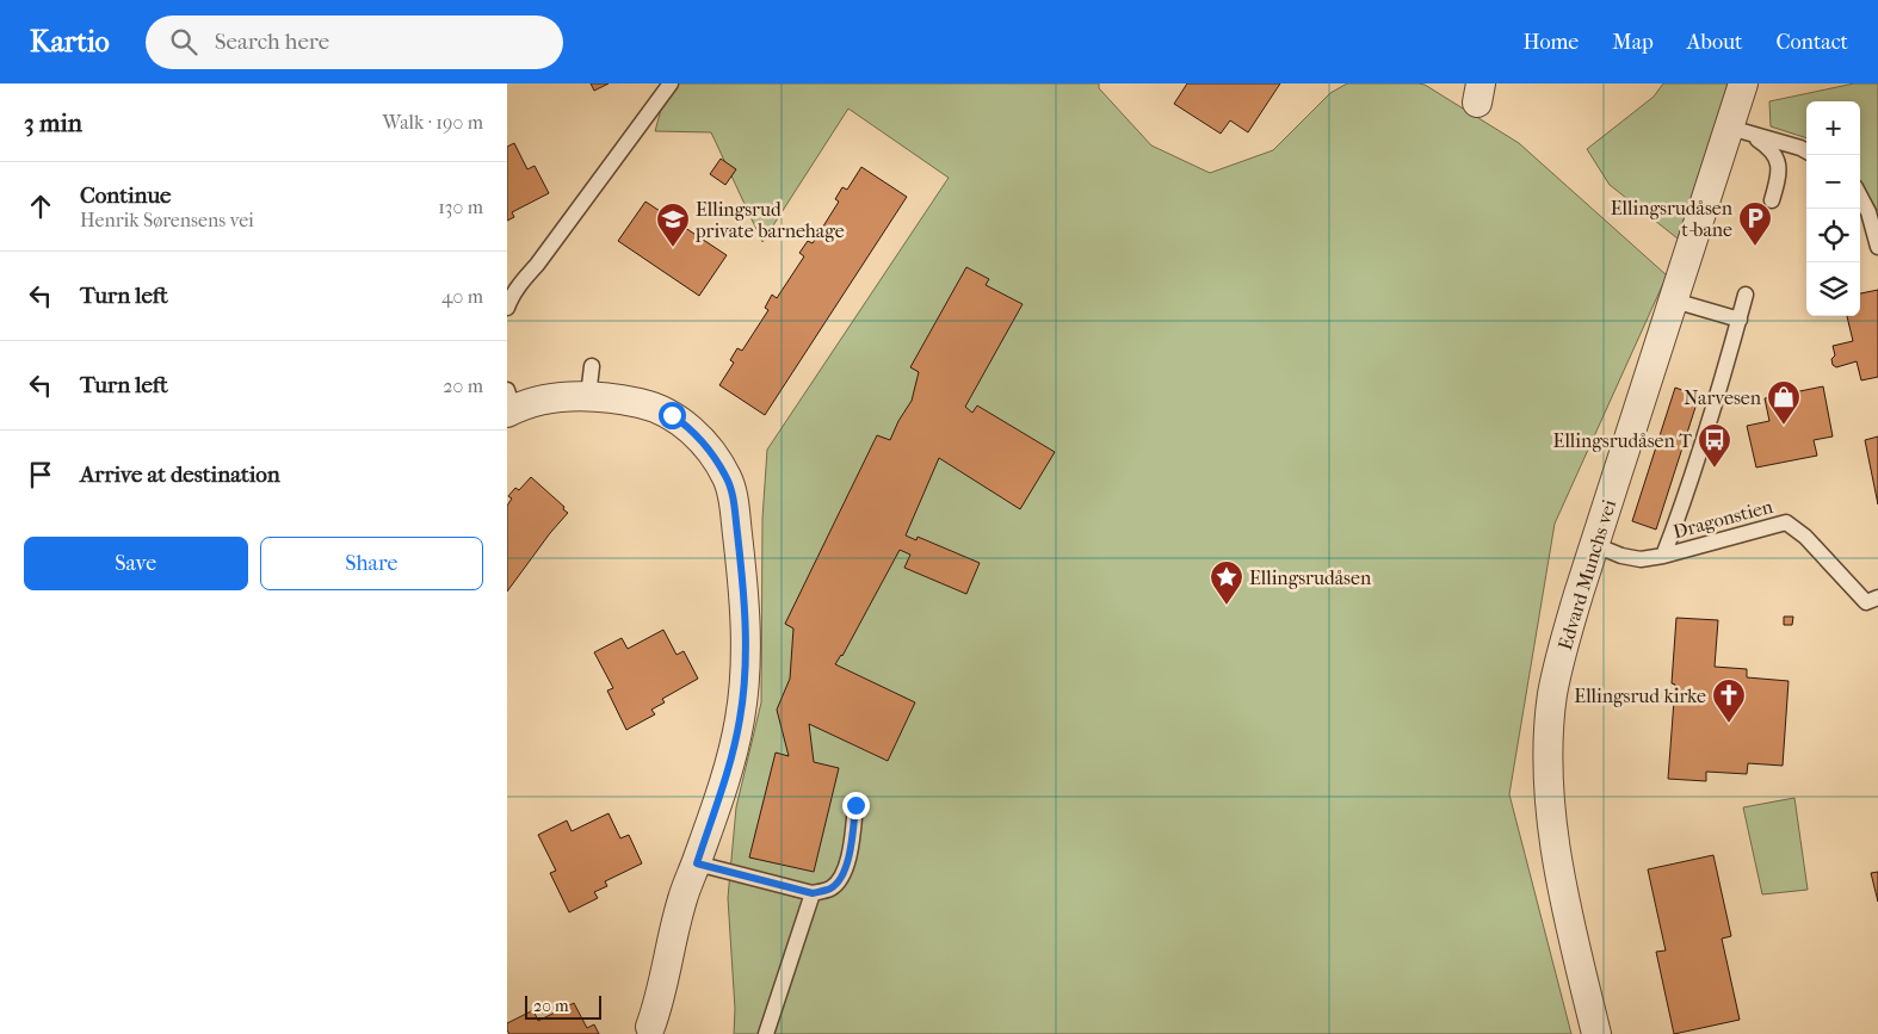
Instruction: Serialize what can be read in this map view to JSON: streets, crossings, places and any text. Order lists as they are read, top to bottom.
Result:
{
  "streets": {
    "street": ["Edvard Munchs vei"],
    "lane": ["Dragonstien"]
  },
  "crossings": [
    ["Dragonstien", "Edvard Munchs vei"]
  ],
  "places": {
    "parking": ["Ellingsrudåsen t-bane"],
    "school or university": ["Ellingsrud private barnehage"],
    "shop": ["Narvesen"],
    "bus stop": ["Ellingsrudåsen T"],
    "place": ["Ellingsrudåsen"],
    "church": ["Ellingsrud kirke"]
  },
  "scale_bar": "20 m",
  "page": {
    "header": "Kartio",
    "search": "Search here",
    "nav": [
      "Home",
      "Map",
      "About",
      "Contact"
    ],
    "heading": ["3 min", "Walk · 190 m"],
    "map_buttons": ["+", "−"],
    "list": [
      ["Continue", "Henrik Sørensens vei", "130 m"],
      ["Turn left", "40 m"],
      ["Turn left", "20 m"],
      "Arrive at destination"
    ],
    "buttons": ["Save", "Share"],
    "scale": "20 m"
  }
}
